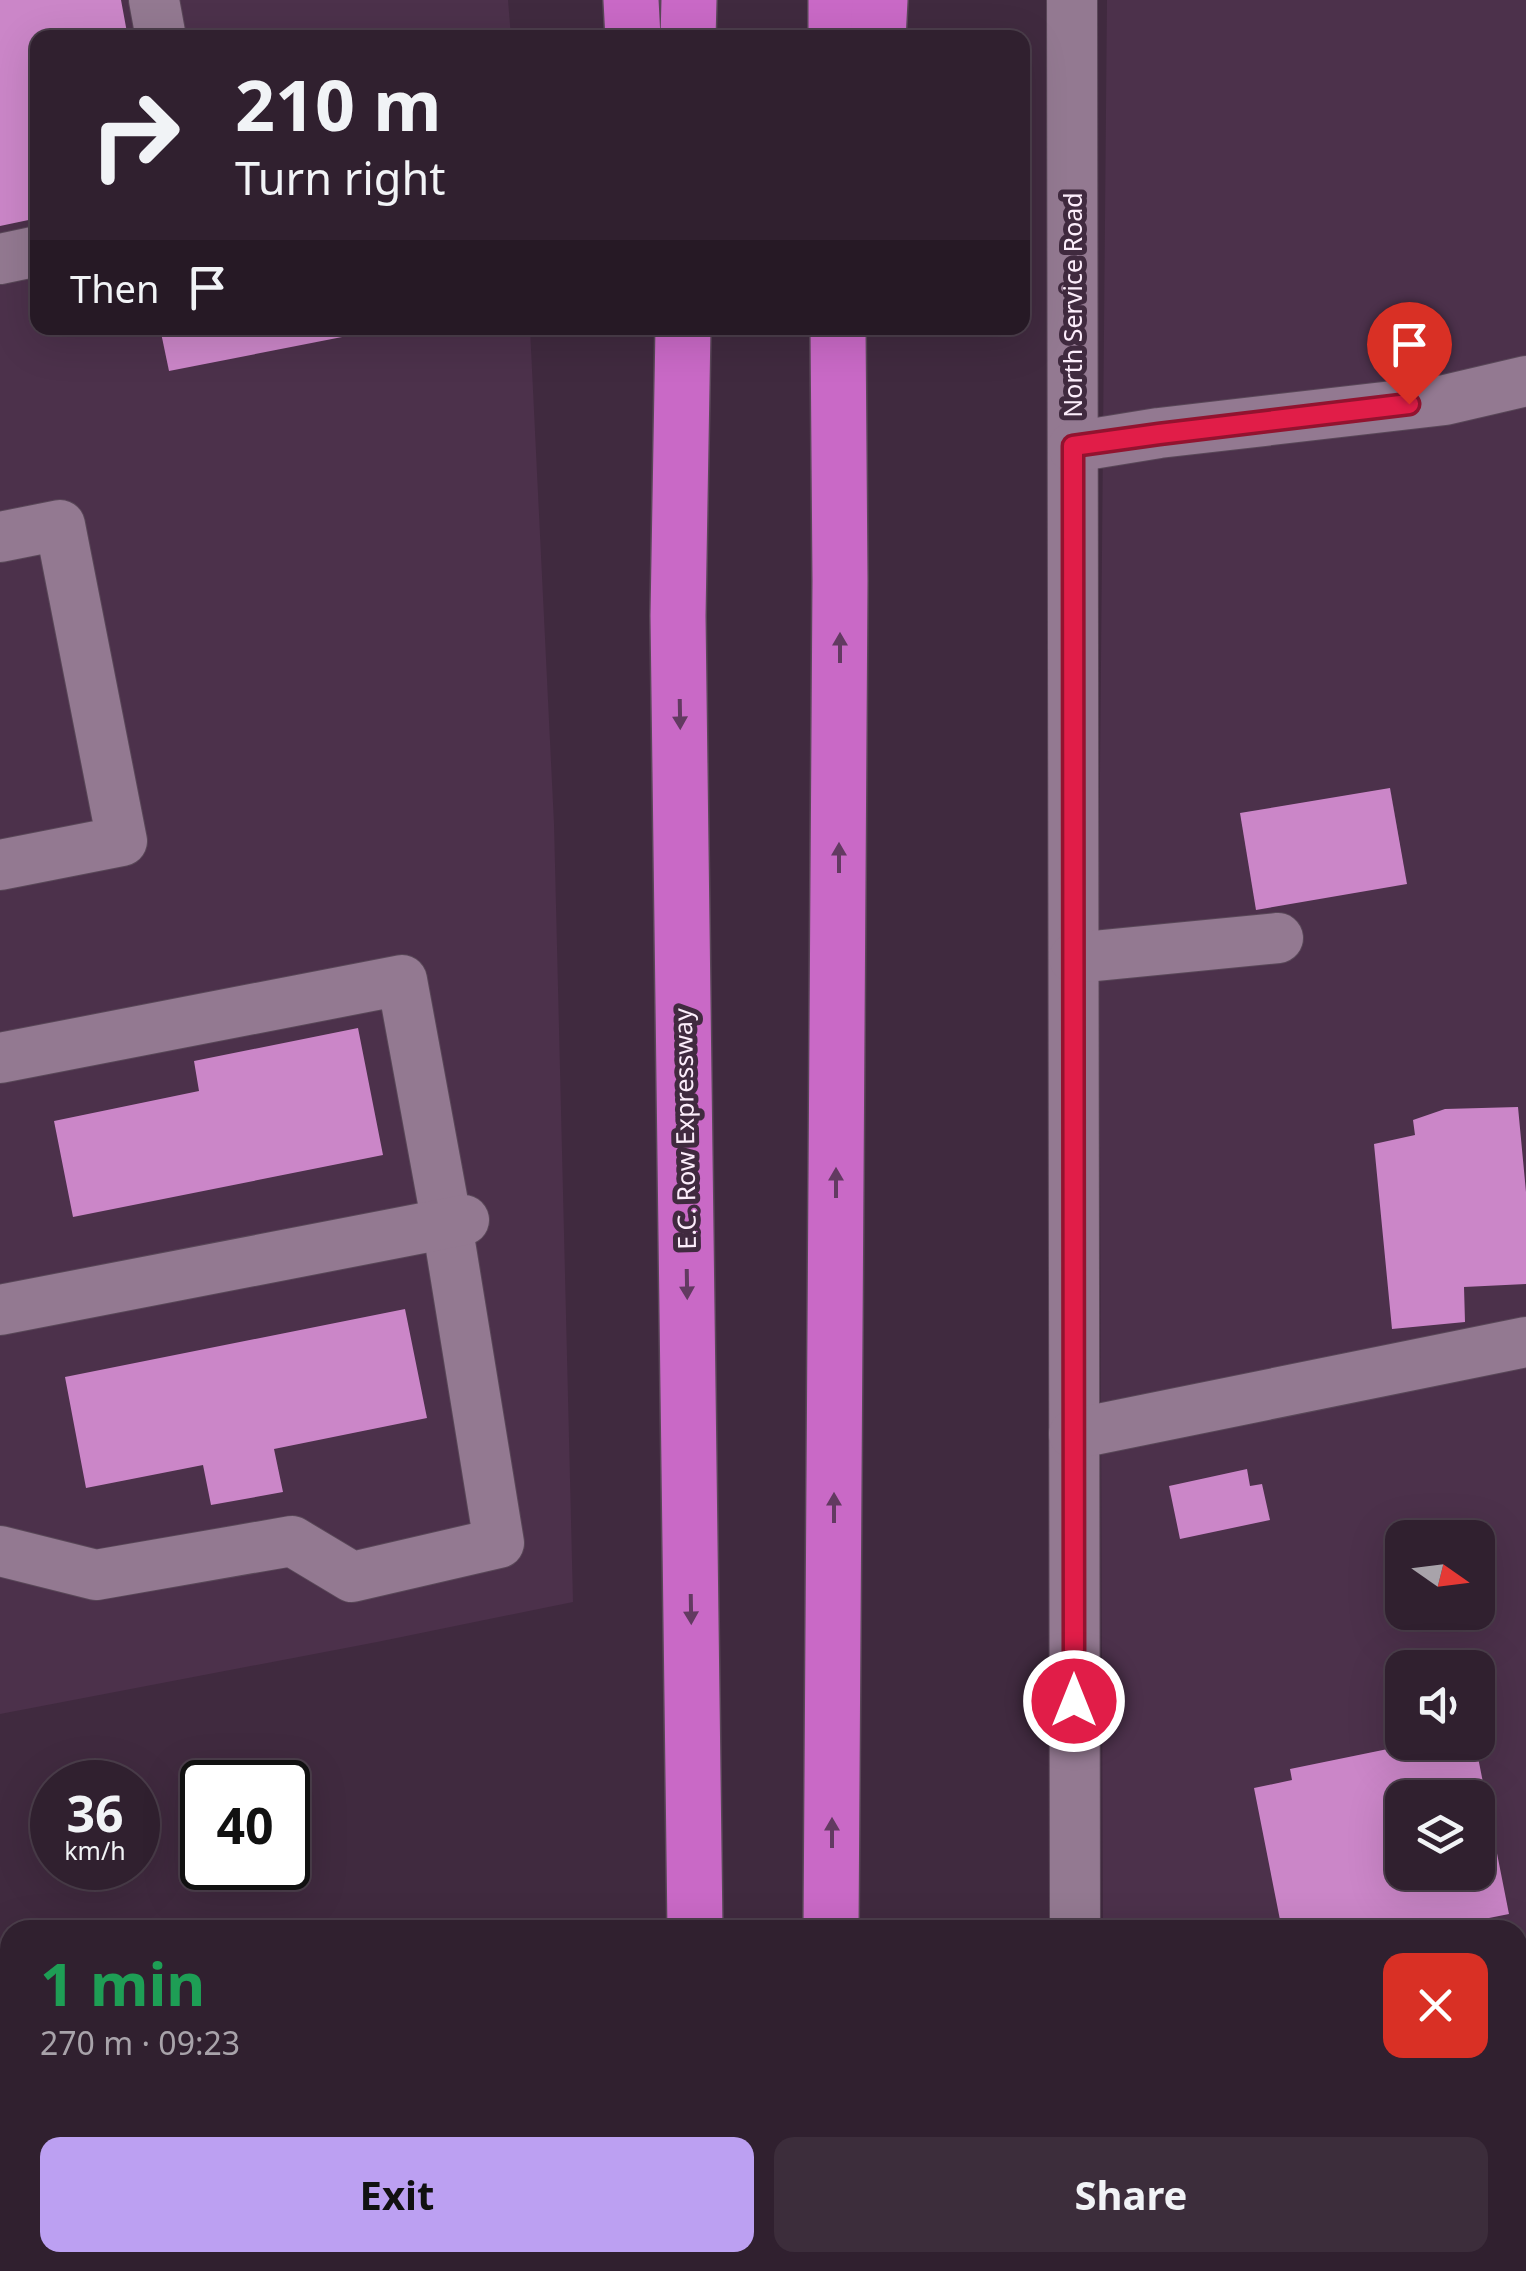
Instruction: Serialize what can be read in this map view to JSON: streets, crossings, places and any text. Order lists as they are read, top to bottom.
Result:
{
  "streets": {
    "highway": ["E.C. Row Expressway"],
    "street": ["North Service Road"]
  },
  "north": "right",
  "page": {
    "turn": ["210 m", "Turn right"],
    "then": "Then",
    "speed": "36 km/h",
    "limit": "40",
    "heading": ["1 min", "270 m · 09:23"],
    "buttons": ["Exit", "Share"]
  }
}
